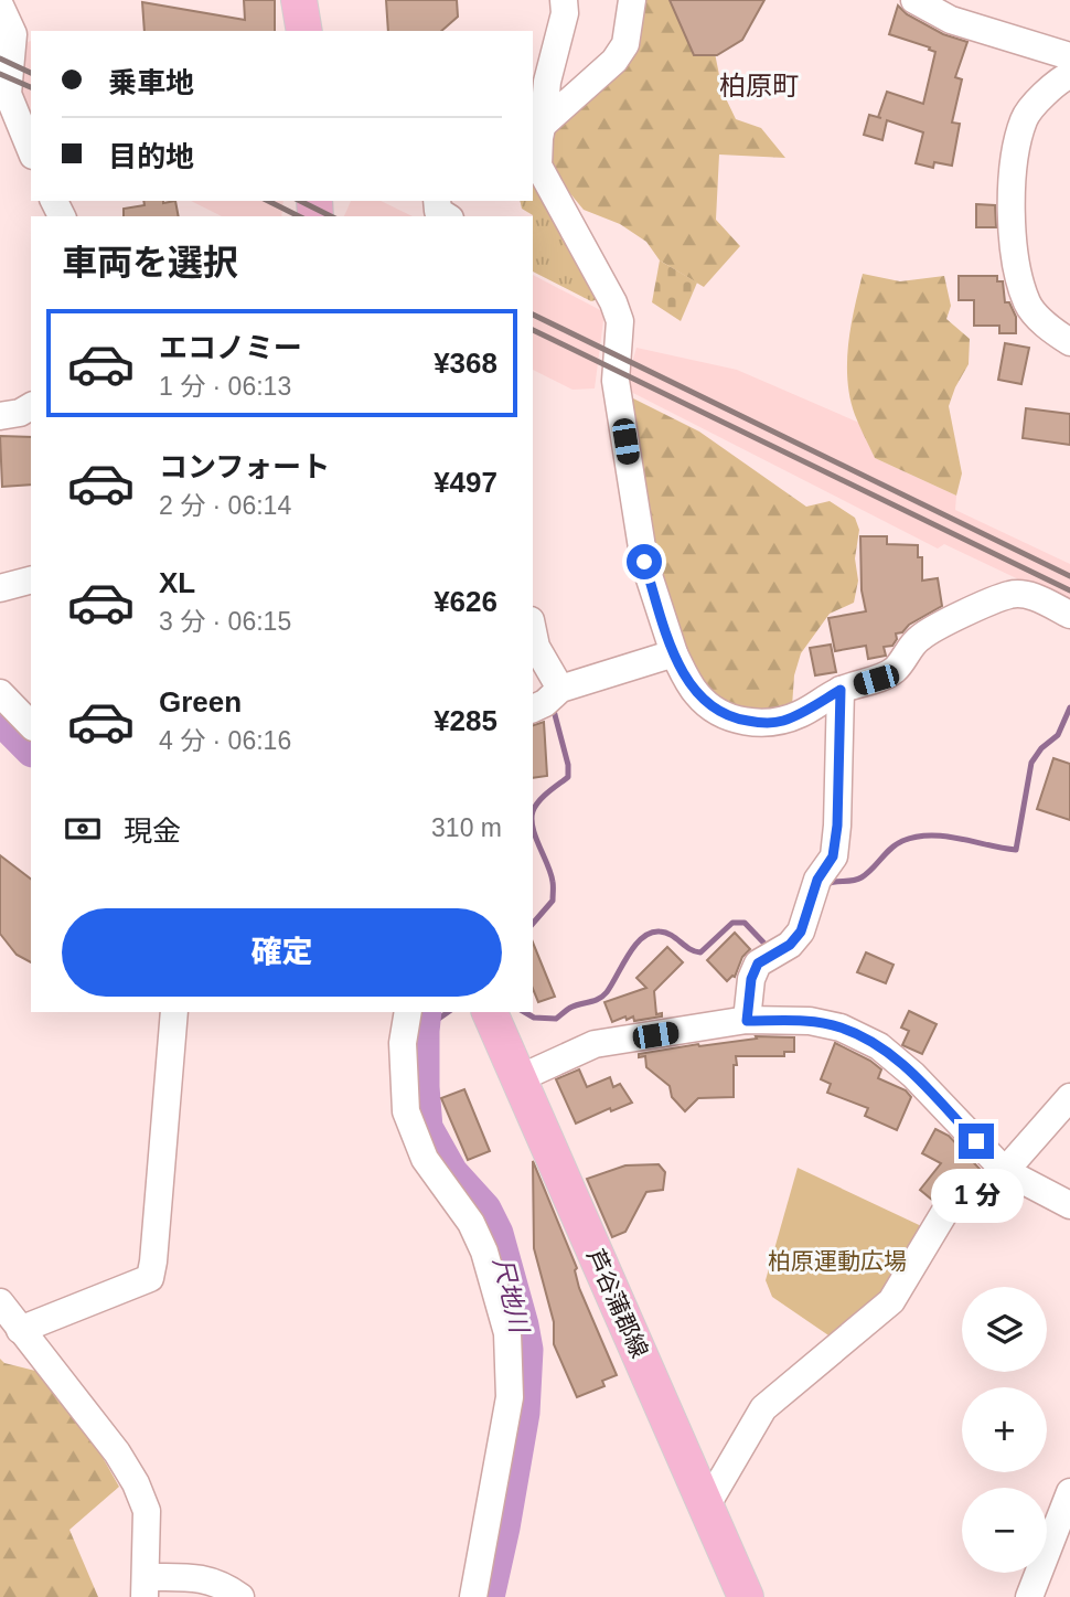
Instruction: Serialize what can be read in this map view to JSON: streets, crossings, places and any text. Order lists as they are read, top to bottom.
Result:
{
  "streets": {
    "main road": ["芦谷蒲郡線"]
  },
  "districts": ["柏原町"],
  "water": ["尺地川"],
  "parks": ["柏原運動広場"],
  "page": {
    "banner": ["乗車地", "目的地"],
    "heading": "車両を選択",
    "list": [
      {
        "name": "エコノミー",
        "note": "1 分 · 06:13",
        "value": "¥368"
      },
      {
        "name": "コンフォート",
        "note": "2 分 · 06:14",
        "value": "¥497"
      },
      {
        "name": "XL",
        "note": "3 分 · 06:15",
        "value": "¥626"
      },
      {
        "name": "Green",
        "note": "4 分 · 06:16",
        "value": "¥285"
      }
    ],
    "pay": ["現金", "310 m"],
    "buttons": "確定",
    "bubble": "1 分",
    "map_buttons": ["+", "−"]
  }
}
